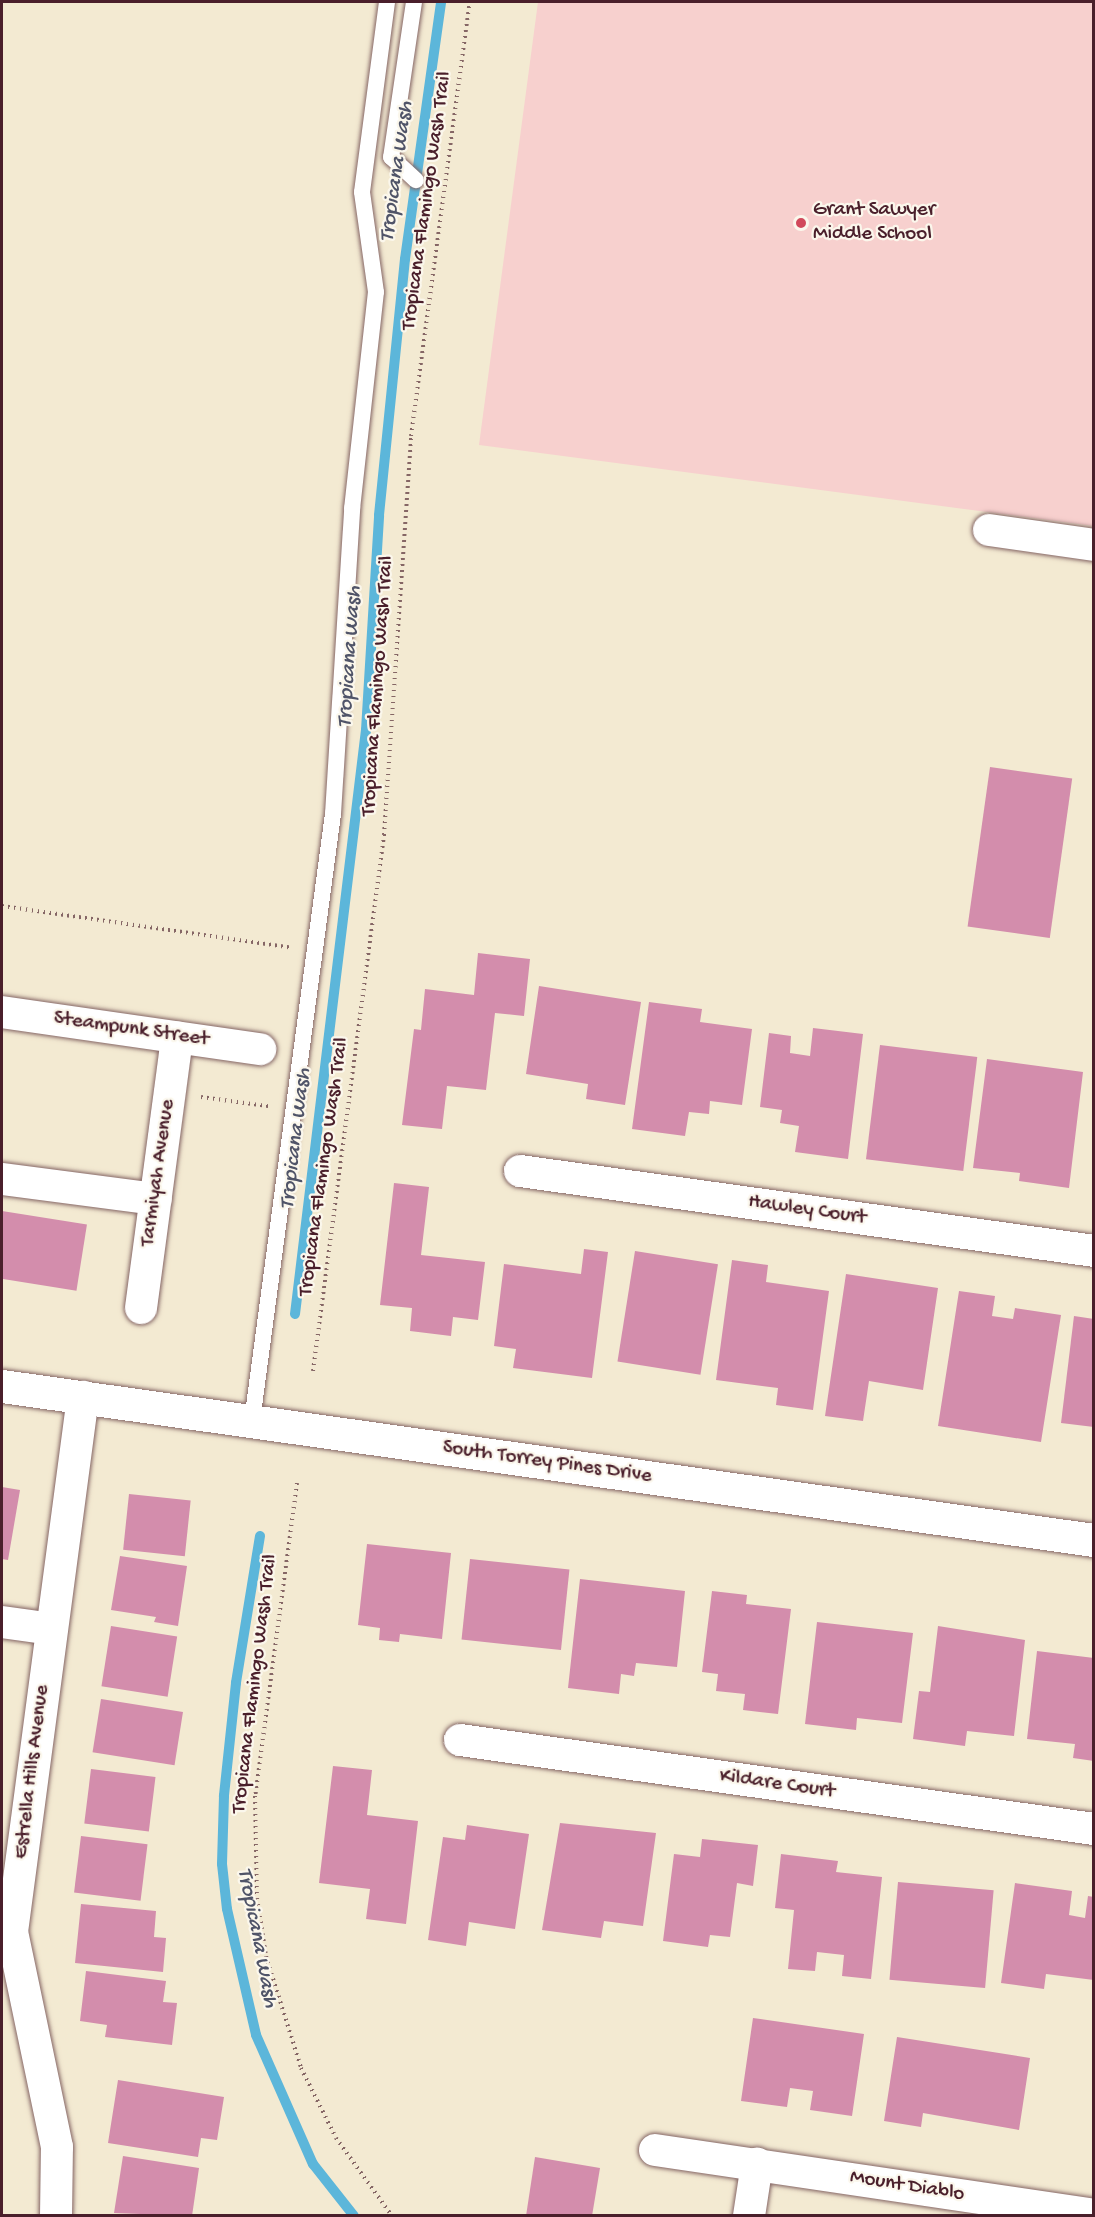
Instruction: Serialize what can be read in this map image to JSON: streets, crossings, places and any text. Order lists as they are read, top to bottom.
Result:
{
  "streets": {
    "main road": ["South Torrey Pines Drive"],
    "street": [
      "Steampunk Street",
      "Tarmiyah Avenue",
      "Hawley Court",
      "Estrella Hills Avenue",
      "Kildare Court",
      "Mount Diablo"
    ],
    "path": ["Tropicana Flamingo Wash Trail"]
  },
  "crossings": [
    ["Steampunk Street", "Tarmiyah Avenue"],
    ["South Torrey Pines Drive", "Estrella Hills Avenue"]
  ],
  "water": ["Tropicana Wash"],
  "places": ["Grant Sawyer Middle School"]
}
